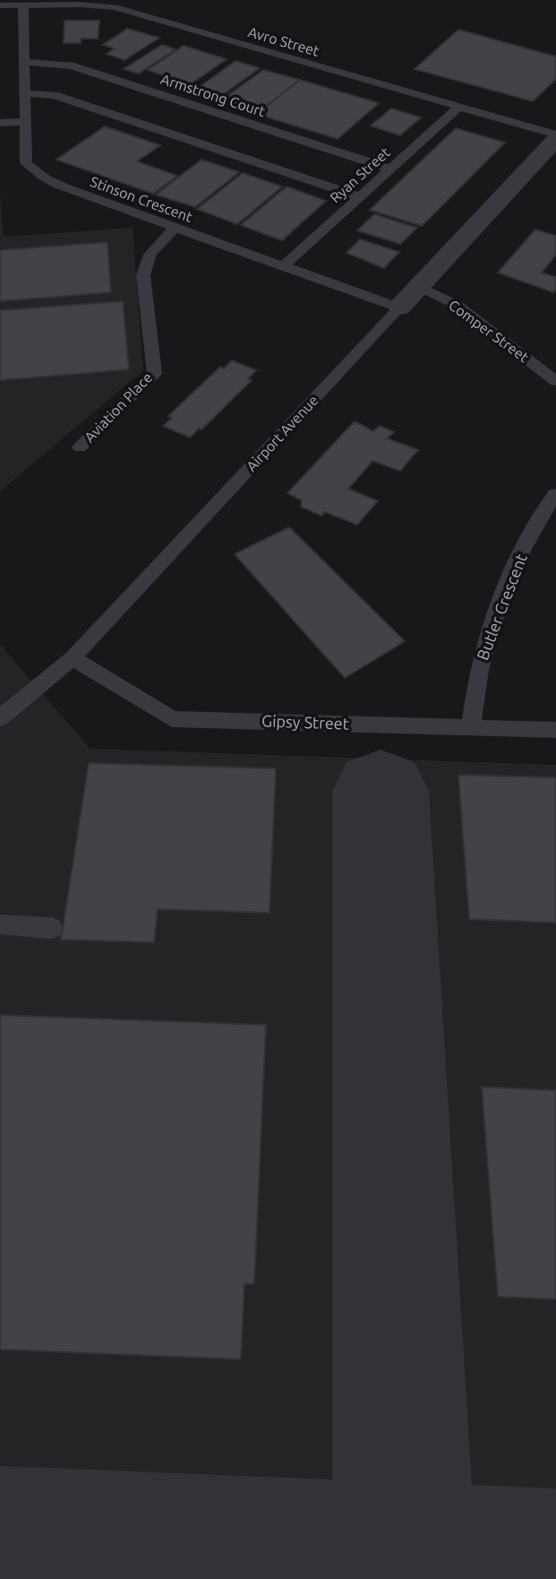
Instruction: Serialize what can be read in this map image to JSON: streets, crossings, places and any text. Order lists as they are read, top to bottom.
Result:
{
  "streets": {
    "street": ["Airport Avenue"],
    "lane": [
      "Avro Street",
      "Armstrong Court",
      "Ryan Street",
      "Stinson Crescent",
      "Comper Street",
      "Aviation Place",
      "Butler Crescent",
      "Gipsy Street"
    ]
  },
  "crossings": [
    ["Avro Street", "Ryan Street"],
    ["Avro Street", "Stinson Crescent"],
    ["Avro Street", "Airport Avenue"],
    ["Armstrong Court", "Ryan Street"],
    ["Armstrong Court", "Stinson Crescent"],
    ["Ryan Street", "Stinson Crescent"],
    ["Stinson Crescent", "Aviation Place"],
    ["Stinson Crescent", "Airport Avenue"],
    ["Comper Street", "Airport Avenue"],
    ["Airport Avenue", "Gipsy Street"],
    ["Butler Crescent", "Gipsy Street"]
  ]
}
